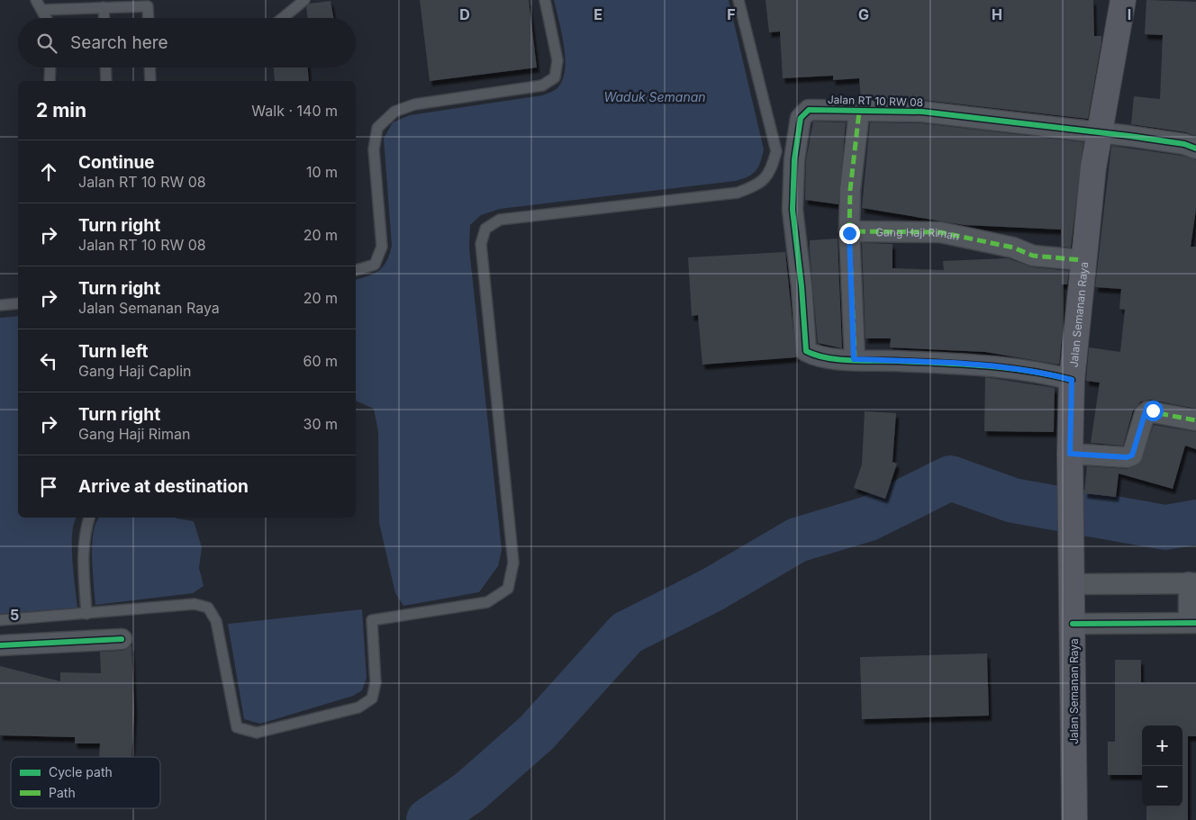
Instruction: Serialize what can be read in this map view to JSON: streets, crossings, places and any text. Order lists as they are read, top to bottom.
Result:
{
  "streets": {
    "street": ["Jalan RT 10 RW 08", "Gang Haji Riman", "Jalan Semanan Raya"]
  },
  "crossings": [
    ["Jalan RT 10 RW 08", "Jalan Semanan Raya"],
    ["Gang Haji Riman", "Jalan Semanan Raya"]
  ],
  "water": ["Waduk Semanan"],
  "legend": ["Cycle path", "Path"],
  "page": {
    "search": "Search here",
    "heading": ["2 min", "Walk · 140 m"],
    "list": [
      ["Continue", "Jalan RT 10 RW 08", "10 m"],
      ["Turn right", "Jalan RT 10 RW 08", "20 m"],
      ["Turn right", "Jalan Semanan Raya", "20 m"],
      ["Turn left", "Gang Haji Caplin", "60 m"],
      ["Turn right", "Gang Haji Riman", "30 m"],
      "Arrive at destination"
    ],
    "map_buttons": ["+", "−"]
  },
  "grid": {
    "columns": [
      "D",
      "E",
      "F",
      "G",
      "H",
      "I"
    ],
    "rows": ["5"]
  }
}
